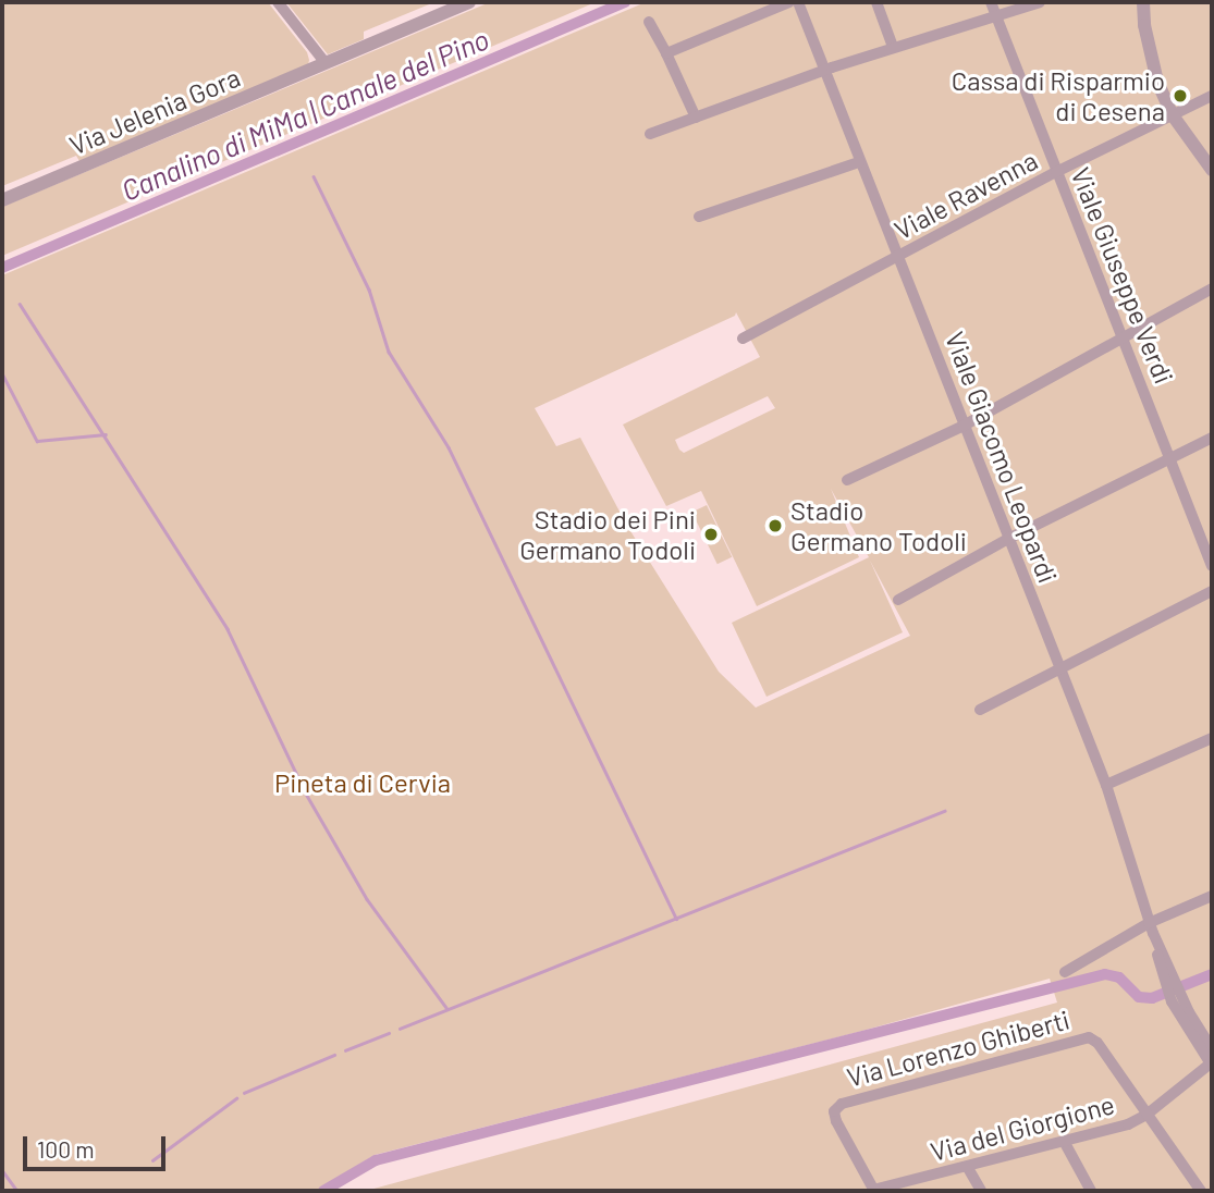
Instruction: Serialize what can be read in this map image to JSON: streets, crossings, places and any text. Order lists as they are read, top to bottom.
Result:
{
  "streets": {
    "street": [
      "Via Jelenia Gora",
      "Viale Ravenna",
      "Viale Giuseppe Verdi",
      "Viale Giacomo Leopardi",
      "Via Lorenzo Ghiberti",
      "Via del Giorgione"
    ]
  },
  "crossings": [
    ["Viale Ravenna", "Viale Giuseppe Verdi"],
    ["Viale Ravenna", "Viale Giacomo Leopardi"],
    ["Viale Giacomo Leopardi", "Via del Giorgione"],
    ["Via Lorenzo Ghiberti", "Via del Giorgione"]
  ],
  "water": ["Canalino di MiMa | Canale del Pino"],
  "parks": ["Pineta di Cervia"],
  "places": ["Cassa di Risparmio di Cesena", "Stadio Germano Todoli", "Stadio dei Pini Germano Todoli"],
  "scale_bar": "100 m"
}
